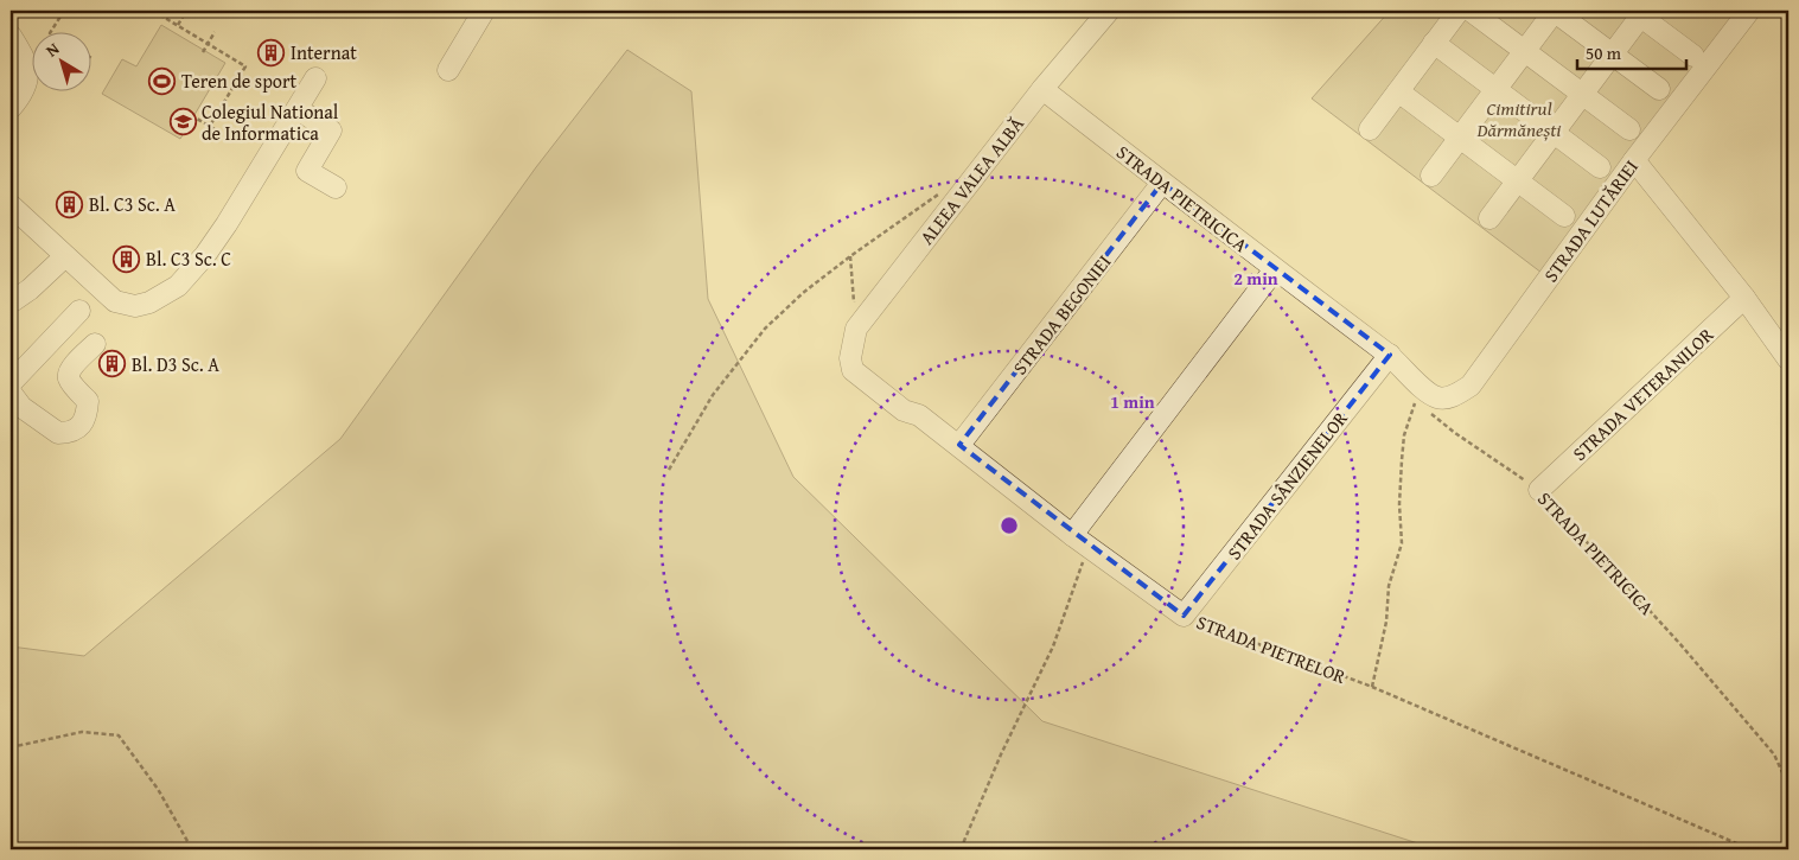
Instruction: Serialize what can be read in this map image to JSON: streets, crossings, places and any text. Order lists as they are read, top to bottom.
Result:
{
  "streets": {
    "street": [
      "ALEEA VALEA ALBĂ",
      "STRADA PIETRICICA",
      "STRADA LUTĂRIEI",
      "STRADA BEGONIEI",
      "STRADA VETERANILOR",
      "STRADA SÂNZIENELOR",
      "STRADA PIETRELOR"
    ]
  },
  "crossings": [
    ["ALEEA VALEA ALBĂ", "STRADA PIETRICICA"],
    ["ALEEA VALEA ALBĂ", "STRADA PIETRELOR"],
    ["STRADA PIETRICICA", "STRADA LUTĂRIEI"],
    ["STRADA PIETRICICA", "STRADA BEGONIEI"],
    ["STRADA PIETRICICA", "STRADA VETERANILOR"],
    ["STRADA PIETRICICA", "STRADA SÂNZIENELOR"],
    ["STRADA BEGONIEI", "STRADA PIETRELOR"],
    ["STRADA SÂNZIENELOR", "STRADA PIETRELOR"]
  ],
  "parks": ["Cimitirul Dărmănești"],
  "places": {
    "building": [
      "Internat",
      "Bl. C3 Sc. A",
      "Bl. C3 Sc. C",
      "Bl. D3 Sc. A"
    ],
    "sports": ["Teren de sport"],
    "school or university": ["Colegiul National de Informatica"]
  },
  "scale_bar": "50 m",
  "north": "top left",
  "rings": ["2 min", "1 min"]
}
